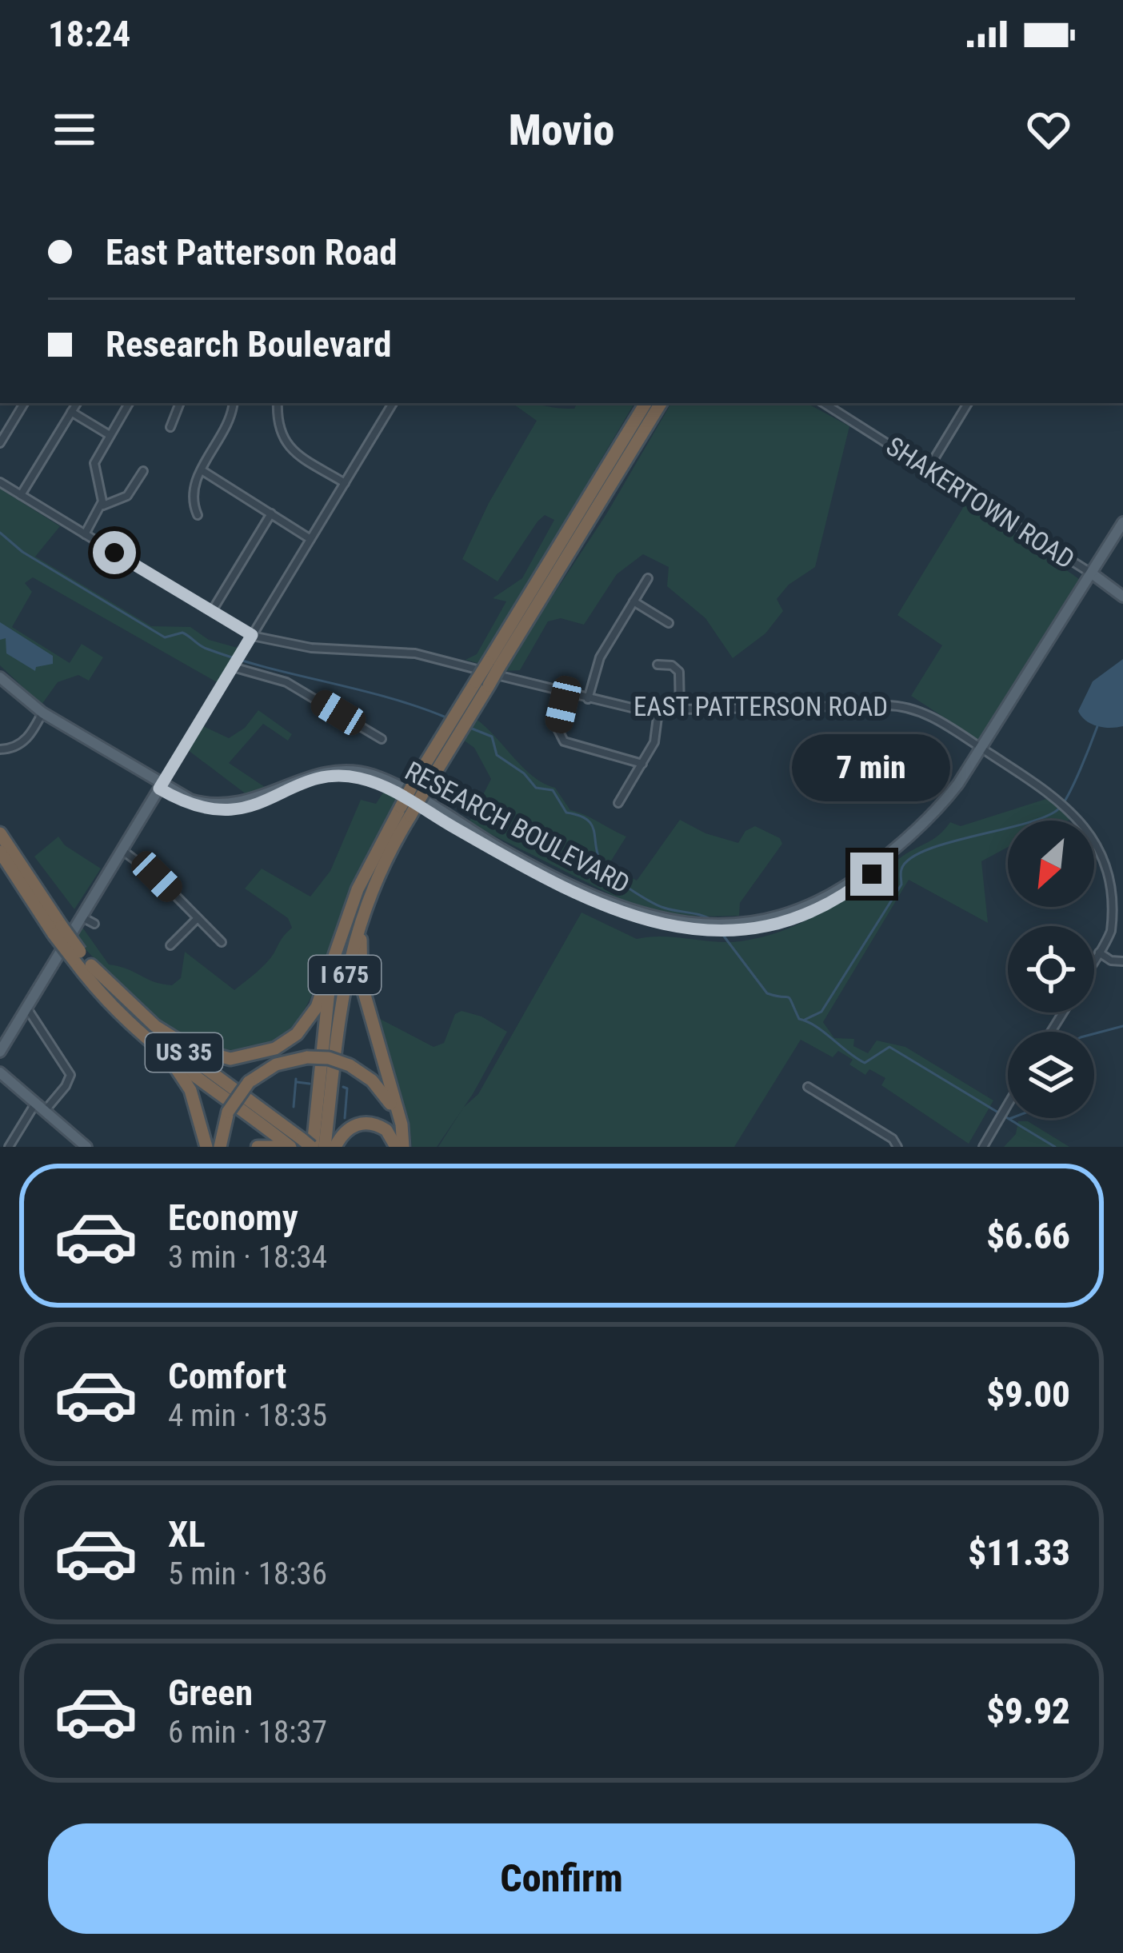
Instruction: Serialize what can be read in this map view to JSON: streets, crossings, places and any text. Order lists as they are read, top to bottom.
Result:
{
  "streets": {
    "highway": ["I 675", "US 35"],
    "main road": ["RESEARCH BOULEVARD"],
    "street": ["SHAKERTOWN ROAD", "EAST PATTERSON ROAD"]
  },
  "crossings": [
    ["SHAKERTOWN ROAD", "RESEARCH BOULEVARD"],
    ["EAST PATTERSON ROAD", "RESEARCH BOULEVARD"],
    ["I 675", "US 35"]
  ],
  "north": "bottom left",
  "page": {
    "status": "18:24",
    "header": "Movio",
    "banner": ["East Patterson Road", "Research Boulevard"],
    "bubble": "7 min",
    "list": [
      {
        "name": "Economy",
        "note": "3 min · 18:34",
        "value": "$6.66"
      },
      {
        "name": "Comfort",
        "note": "4 min · 18:35",
        "value": "$9.00"
      },
      {
        "name": "XL",
        "note": "5 min · 18:36",
        "value": "$11.33"
      },
      {
        "name": "Green",
        "note": "6 min · 18:37",
        "value": "$9.92"
      }
    ],
    "buttons": "Confirm"
  }
}
